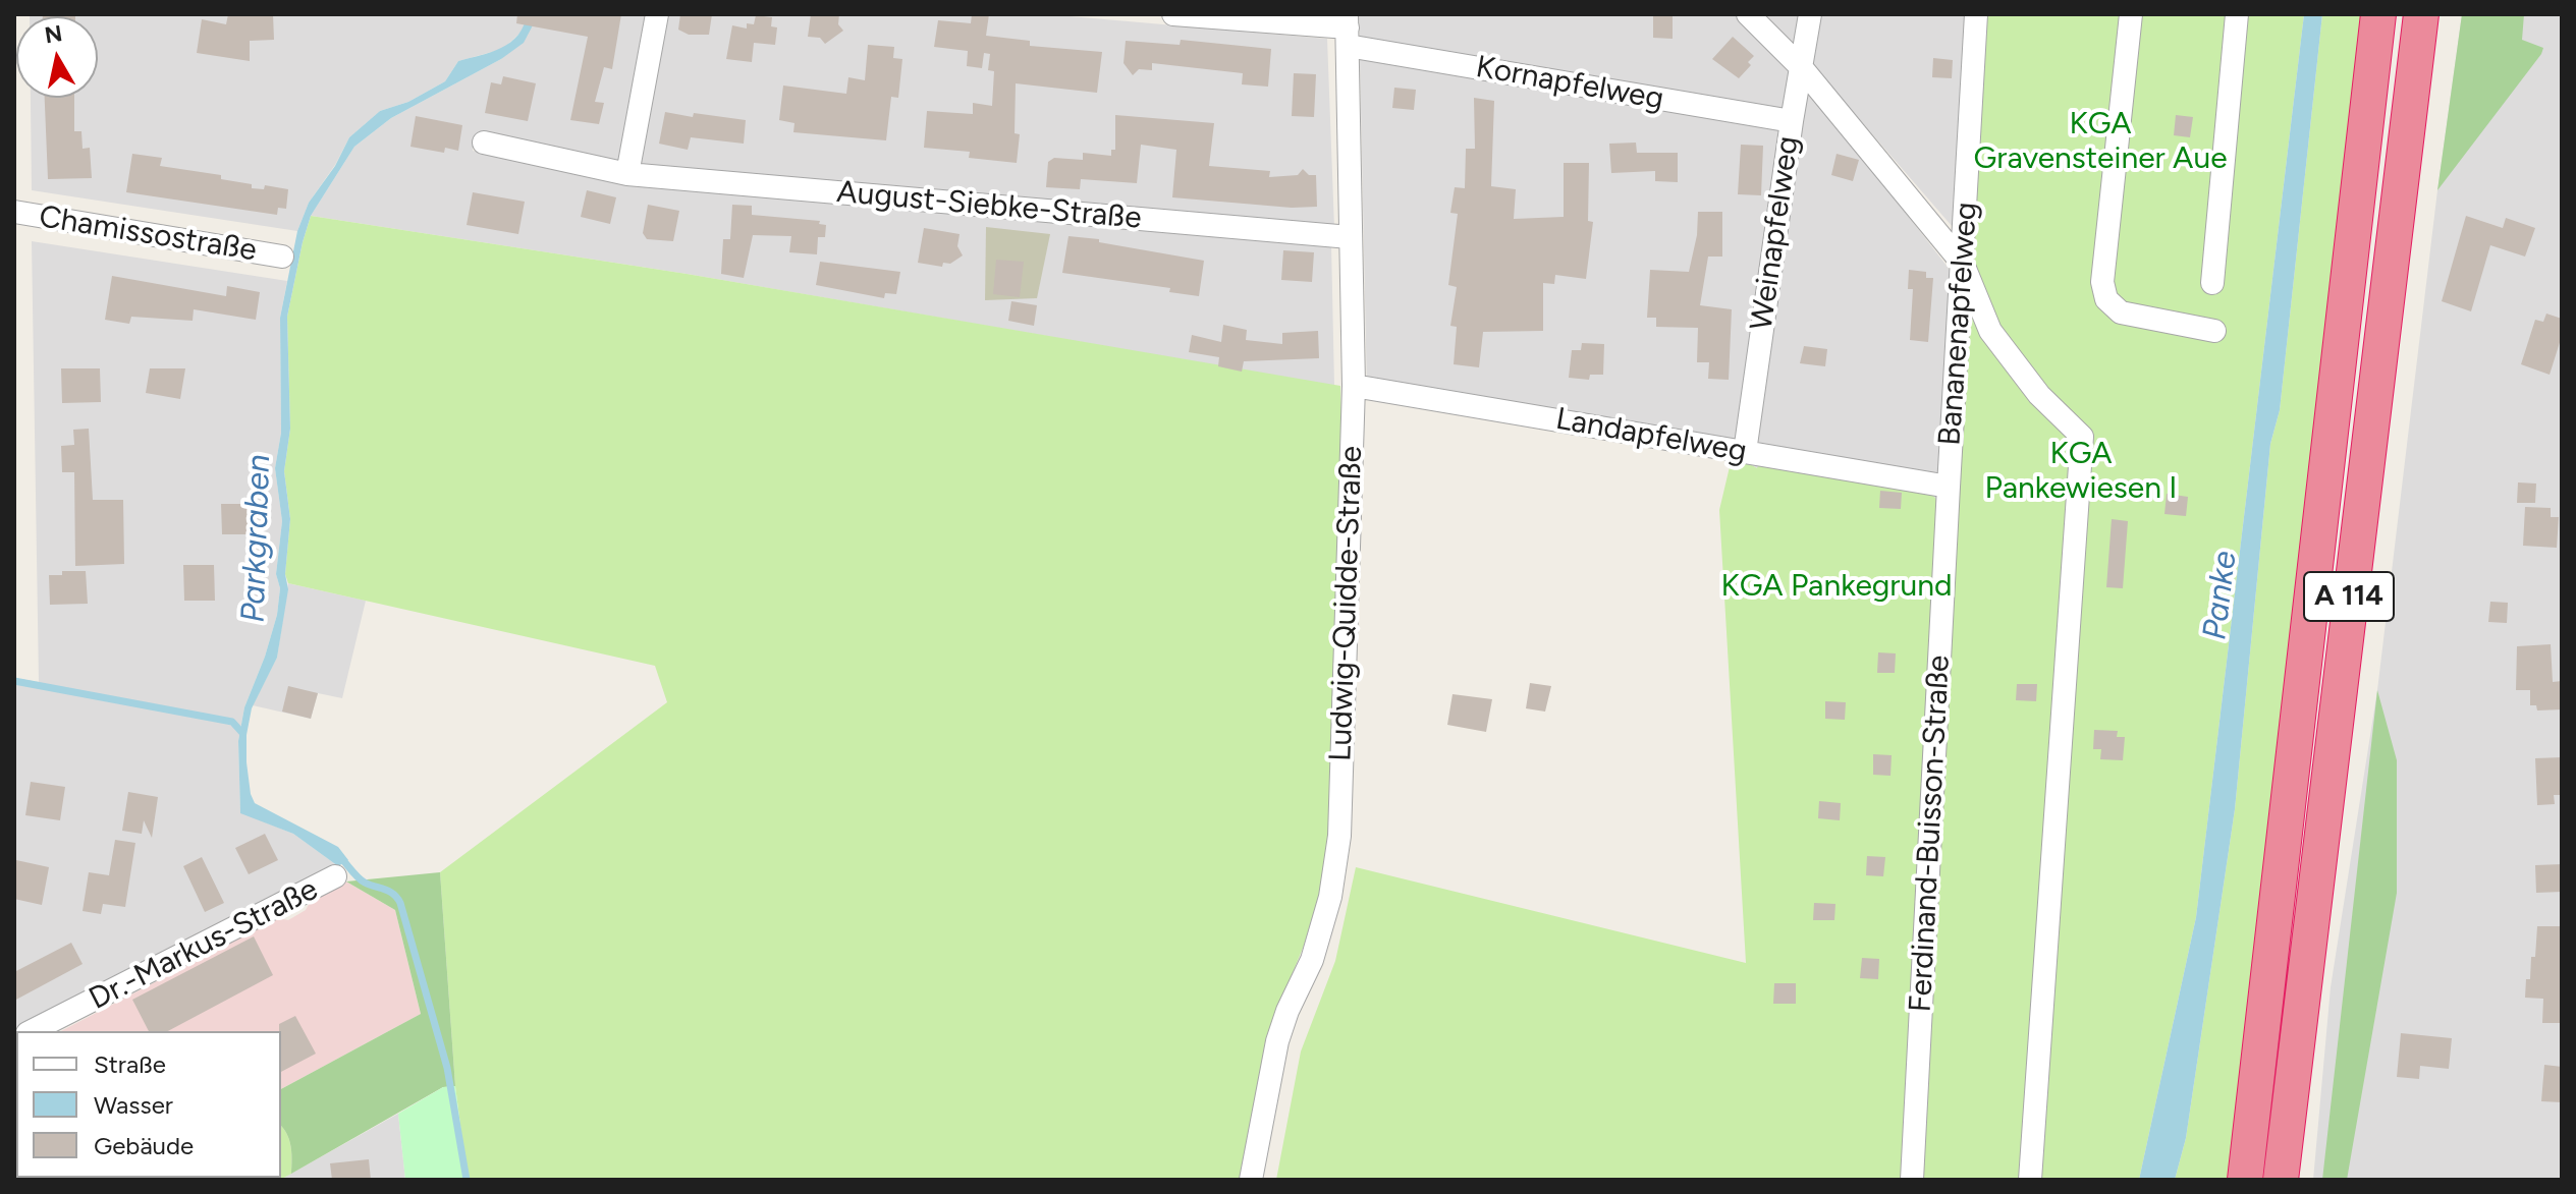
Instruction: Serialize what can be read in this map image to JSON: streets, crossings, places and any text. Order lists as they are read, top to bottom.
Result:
{
  "streets": {
    "highway": ["A 114"],
    "street": [
      "Kornapfelweg",
      "August-Siebke-Straße",
      "Weinapfelweg",
      "Chamissostraße",
      "Bananenapfelweg",
      "Landapfelweg",
      "Ludwig-Quidde-Straße",
      "Ferdinand-Buisson-Straße",
      "Dr.-Markus-Straße"
    ]
  },
  "crossings": [
    ["Kornapfelweg", "Weinapfelweg"],
    ["Kornapfelweg", "Ludwig-Quidde-Straße"],
    ["August-Siebke-Straße", "Ludwig-Quidde-Straße"],
    ["Weinapfelweg", "Landapfelweg"],
    ["Bananenapfelweg", "Landapfelweg"],
    ["Bananenapfelweg", "Ferdinand-Buisson-Straße"],
    ["Landapfelweg", "Ludwig-Quidde-Straße"],
    ["Landapfelweg", "Ferdinand-Buisson-Straße"]
  ],
  "water": ["Parkgraben", "Panke"],
  "parks": ["KGA Gravensteiner Aue", "KGA Pankewiesen I", "KGA Pankegrund"],
  "legend": ["Straße", "Wasser", "Gebäude"],
  "north": "top"
}
